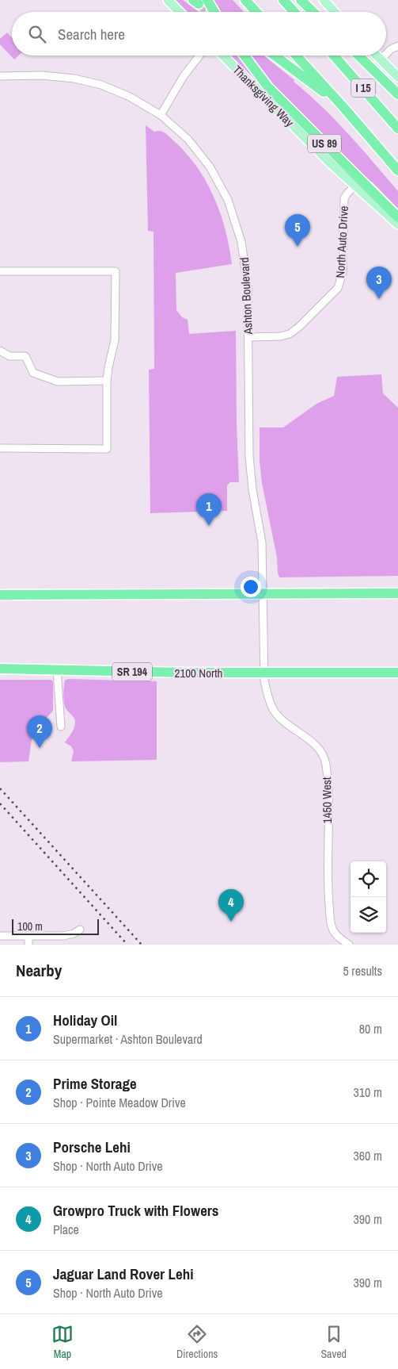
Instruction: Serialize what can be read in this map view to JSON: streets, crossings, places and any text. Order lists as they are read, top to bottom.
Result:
{
  "streets": {
    "highway": [
      "I 15",
      "US 89",
      "SR 194",
      "2100 North"
    ],
    "main road": ["Thanksgiving Way"],
    "street": ["North Auto Drive", "Ashton Boulevard", "1450 West"]
  },
  "crossings": [
    ["Thanksgiving Way", "North Auto Drive"],
    ["North Auto Drive", "Ashton Boulevard"],
    ["Ashton Boulevard", "2100 North"],
    ["Ashton Boulevard", "1450 West"],
    ["2100 North", "1450 West"]
  ],
  "scale_bar": "100 m",
  "page": {
    "search": "Search here",
    "pins": [
      "5",
      "3",
      "1",
      "2",
      "4"
    ],
    "scale": "100 m",
    "heading": ["Nearby", "5 results"],
    "list": [
      {
        "mark": "1",
        "name": "Holiday Oil",
        "note": "Supermarket · Ashton Boulevard",
        "value": "80 m"
      },
      {
        "mark": "2",
        "name": "Prime Storage",
        "note": "Shop · Pointe Meadow Drive",
        "value": "310 m"
      },
      {
        "mark": "3",
        "name": "Porsche Lehi",
        "note": "Shop · North Auto Drive",
        "value": "360 m"
      },
      {
        "mark": "4",
        "name": "Growpro Truck with Flowers",
        "note": "Place",
        "value": "390 m"
      },
      {
        "mark": "5",
        "name": "Jaguar Land Rover Lehi",
        "note": "Shop · North Auto Drive",
        "value": "390 m"
      }
    ],
    "nav": ["Map", "Directions", "Saved"]
  }
}
